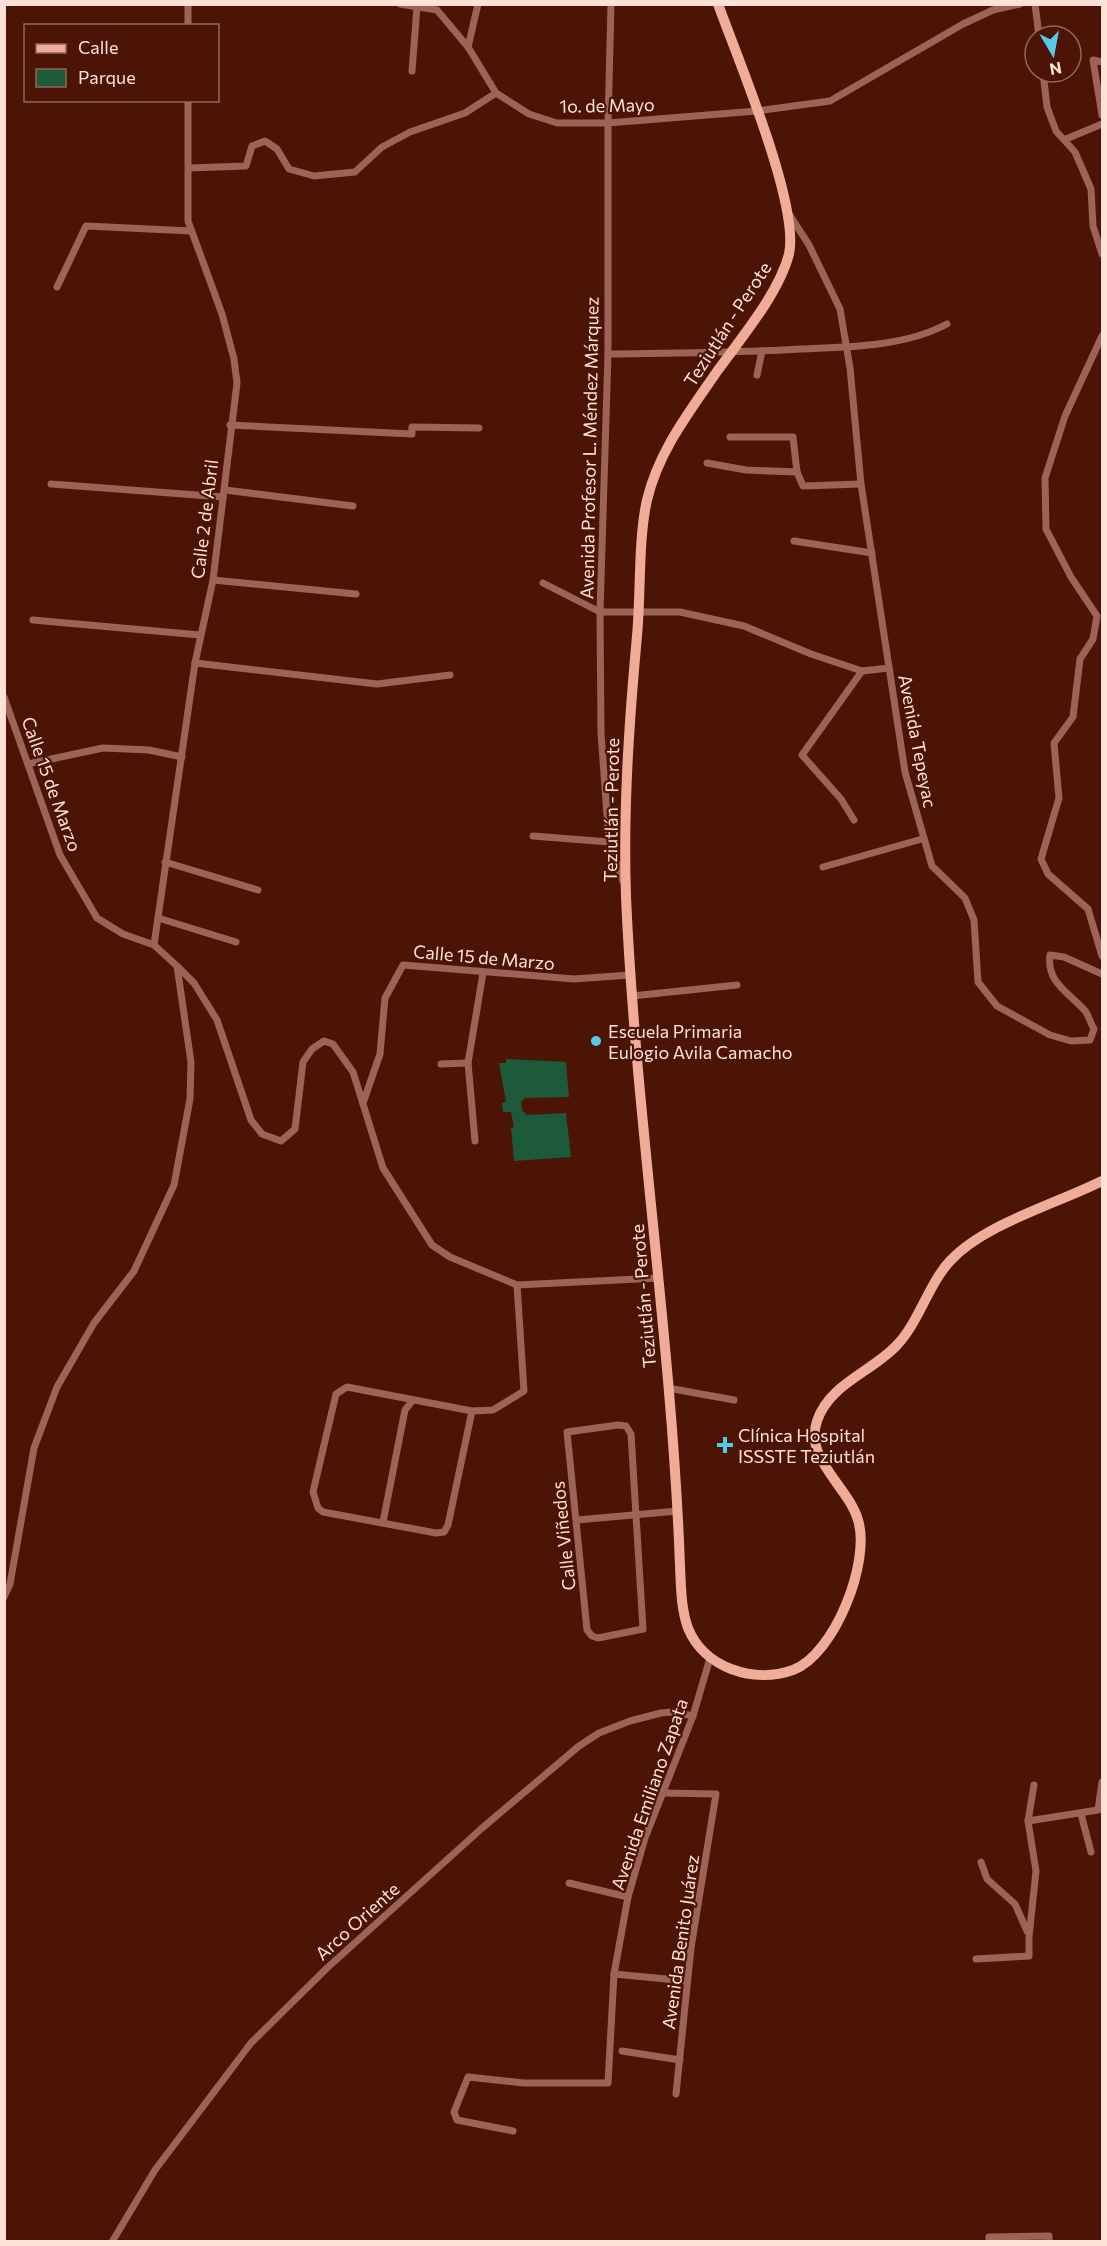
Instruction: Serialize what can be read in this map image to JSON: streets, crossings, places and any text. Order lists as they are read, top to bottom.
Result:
{
  "streets": {
    "main road": ["Teziutlán - Perote"],
    "street": [
      "1o. de Mayo",
      "Avenida Profesor L. Méndez Márquez",
      "Calle 2 de Abril",
      "Avenida Tepeyac",
      "Calle 15 de Marzo",
      "Calle Viñedos",
      "Avenida Emiliano Zapata",
      "Arco Oriente",
      "Avenida Benito Juárez"
    ]
  },
  "crossings": [
    ["1o. de Mayo", "Teziutlán - Perote"],
    ["1o. de Mayo", "Avenida Profesor L. Méndez Márquez"],
    ["Teziutlán - Perote", "Avenida Profesor L. Méndez Márquez"],
    ["Teziutlán - Perote", "Avenida Tepeyac"],
    ["Teziutlán - Perote", "Calle 15 de Marzo"],
    ["Teziutlán - Perote", "Avenida Emiliano Zapata"],
    ["Calle 2 de Abril", "Calle 15 de Marzo"],
    ["Avenida Emiliano Zapata", "Arco Oriente"],
    ["Avenida Emiliano Zapata", "Avenida Benito Juárez"]
  ],
  "places": {
    "other": ["Escuela Primaria Eulogio Avila Camacho"],
    "health": ["Clínica Hospital ISSSTE Teziutlán"]
  },
  "legend": ["Calle", "Parque"],
  "north": "bottom"
}
